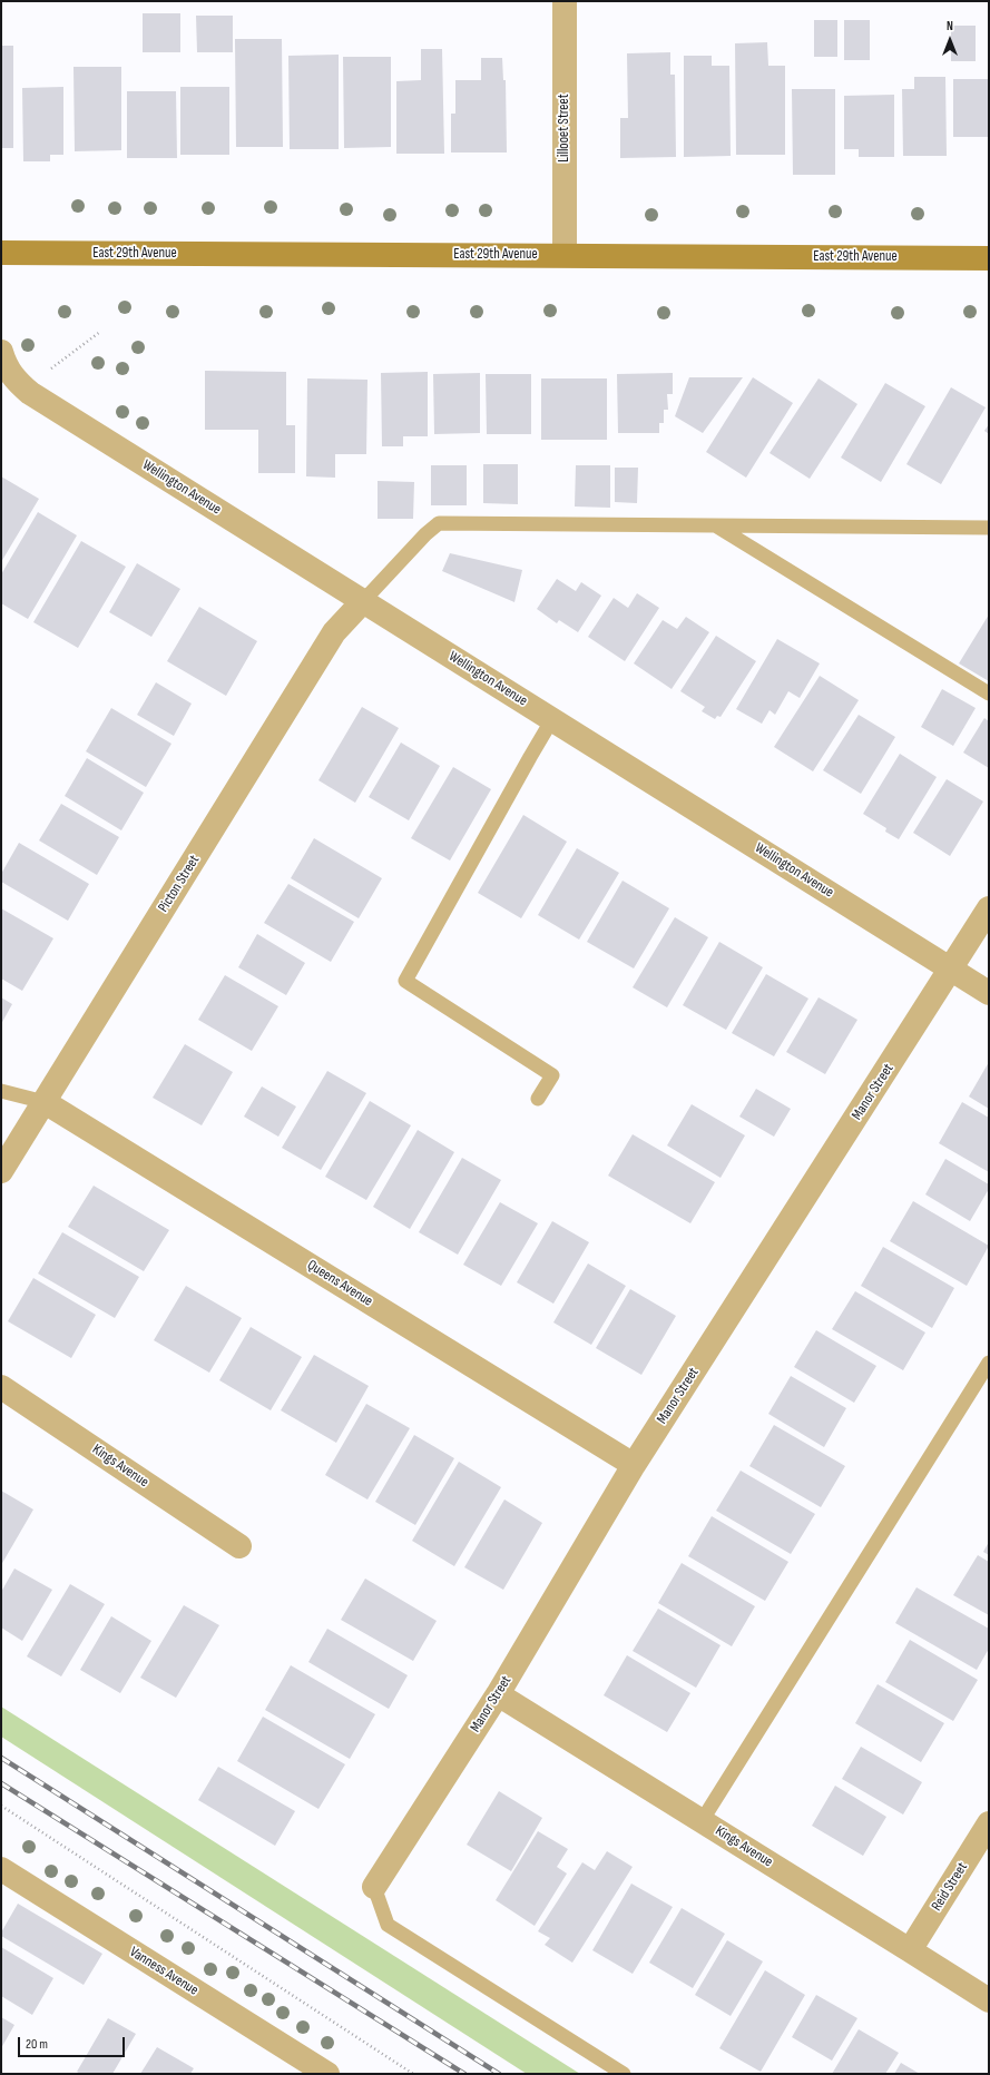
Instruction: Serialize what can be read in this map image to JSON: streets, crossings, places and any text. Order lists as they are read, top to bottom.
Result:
{
  "streets": {
    "street": [
      "Lillooet Street",
      "East 29th Avenue",
      "Wellington Avenue",
      "Picton Street",
      "Manor Street",
      "Queens Avenue",
      "Kings Avenue",
      "Reid Street",
      "Vanness Avenue"
    ]
  },
  "crossings": [
    ["Lillooet Street", "East 29th Avenue"],
    ["Wellington Avenue", "Picton Street"],
    ["Wellington Avenue", "Manor Street"],
    ["Picton Street", "Queens Avenue"],
    ["Manor Street", "Queens Avenue"],
    ["Manor Street", "Kings Avenue"],
    ["Kings Avenue", "Reid Street"]
  ],
  "scale_bar": "20 m",
  "north": "top"
}
